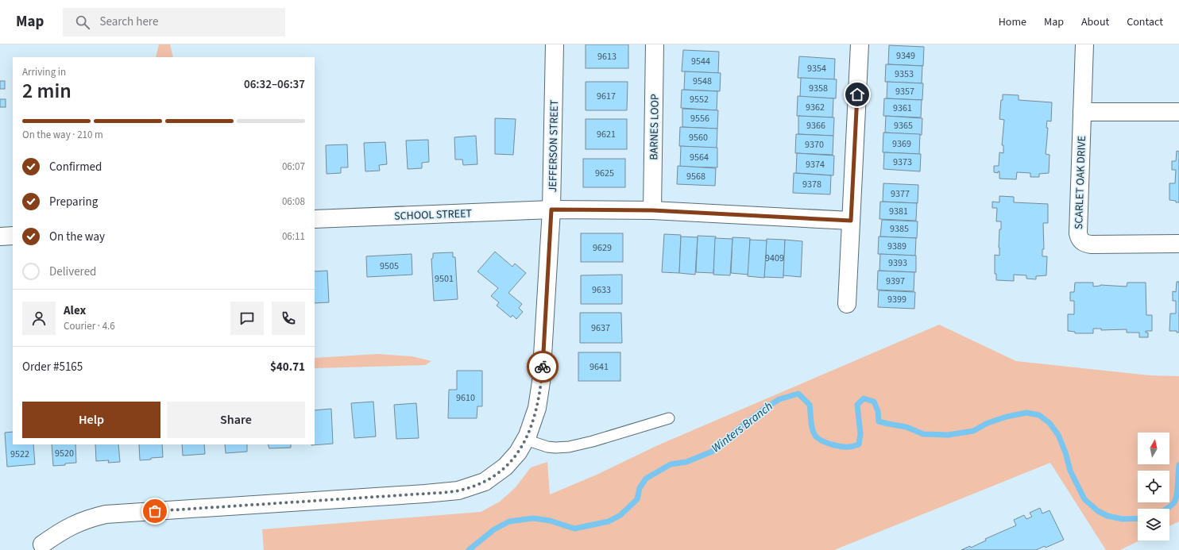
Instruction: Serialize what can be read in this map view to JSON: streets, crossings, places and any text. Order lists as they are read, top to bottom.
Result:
{
  "streets": {
    "street": [
      "BARNES LOOP",
      "JEFFERSON STREET",
      "SCARLET OAK DRIVE",
      "SCHOOL STREET"
    ]
  },
  "crossings": [
    ["JEFFERSON STREET", "SCHOOL STREET"]
  ],
  "water": ["Winters Branch"],
  "house_numbers": [
    "9349",
    "9613",
    "9544",
    "9354",
    "9353",
    "9548",
    "9358",
    "9357",
    "9617",
    "9552",
    "9362",
    "9361",
    "9556",
    "9366",
    "9365",
    "9621",
    "9560",
    "9369",
    "9370",
    "9564",
    "9373",
    "9374",
    "9625",
    "9568",
    "9378",
    "9377",
    "9381",
    "9385",
    "9389",
    "9629",
    "9409",
    "9393",
    "9505",
    "9501",
    "9397",
    "9633",
    "9399",
    "9637",
    "9641",
    "9610",
    "9520",
    "9522"
  ],
  "north": "top",
  "page": {
    "header": "Map",
    "search": "Search here",
    "nav": [
      "Home",
      "Map",
      "About",
      "Contact"
    ],
    "heading": ["2 min", "Arriving in", "06:32–06:37"],
    "panel": [
      "Alex",
      "Courier · 4.6",
      "Order #5165",
      "$40.71"
    ],
    "bar": "On the way · 210 m",
    "list": [
      ["Confirmed", "06:07"],
      ["Preparing", "06:08"],
      ["On the way", "06:11"],
      "Delivered"
    ],
    "buttons": ["Help", "Share"]
  }
}
